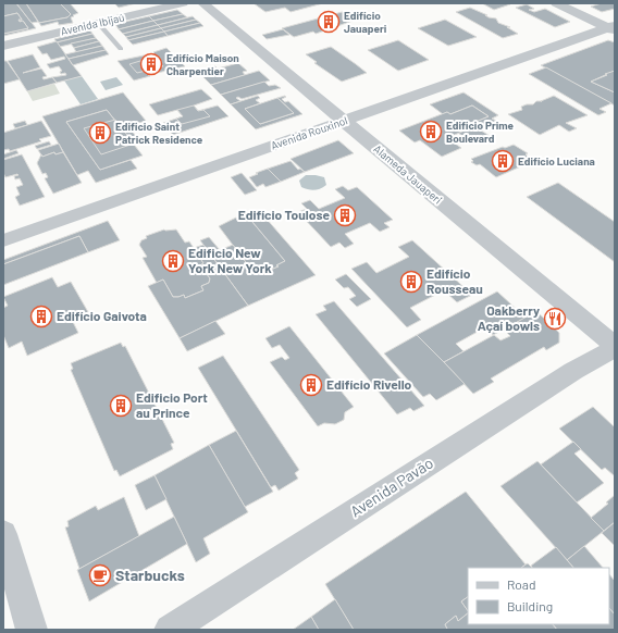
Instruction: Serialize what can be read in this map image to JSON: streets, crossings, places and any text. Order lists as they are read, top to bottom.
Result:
{
  "streets": {
    "street": [
      "Avenida Ibijaú",
      "Avenida Rouxinol",
      "Alameda Jauaperi",
      "Avenida Pavão"
    ]
  },
  "crossings": [
    ["Avenida Rouxinol", "Alameda Jauaperi"],
    ["Alameda Jauaperi", "Avenida Pavão"]
  ],
  "places": {
    "building": [
      "Edifício Jauaperi",
      "Edifício Maison Charpentier",
      "Edificio Prime Boulevard",
      "Edificio Saint Patrick Residence",
      "Edifício Luciana",
      "Edifício Toulose",
      "Edificio New York New York",
      "Edifício Rousseau",
      "Edifício Gaivota",
      "Edifício Rivello",
      "Edificio Port au Prince"
    ],
    "restaurant": ["Oakberry Açaí bowls"],
    "cafe": ["Starbucks"]
  },
  "legend": ["Road", "Building"]
}
